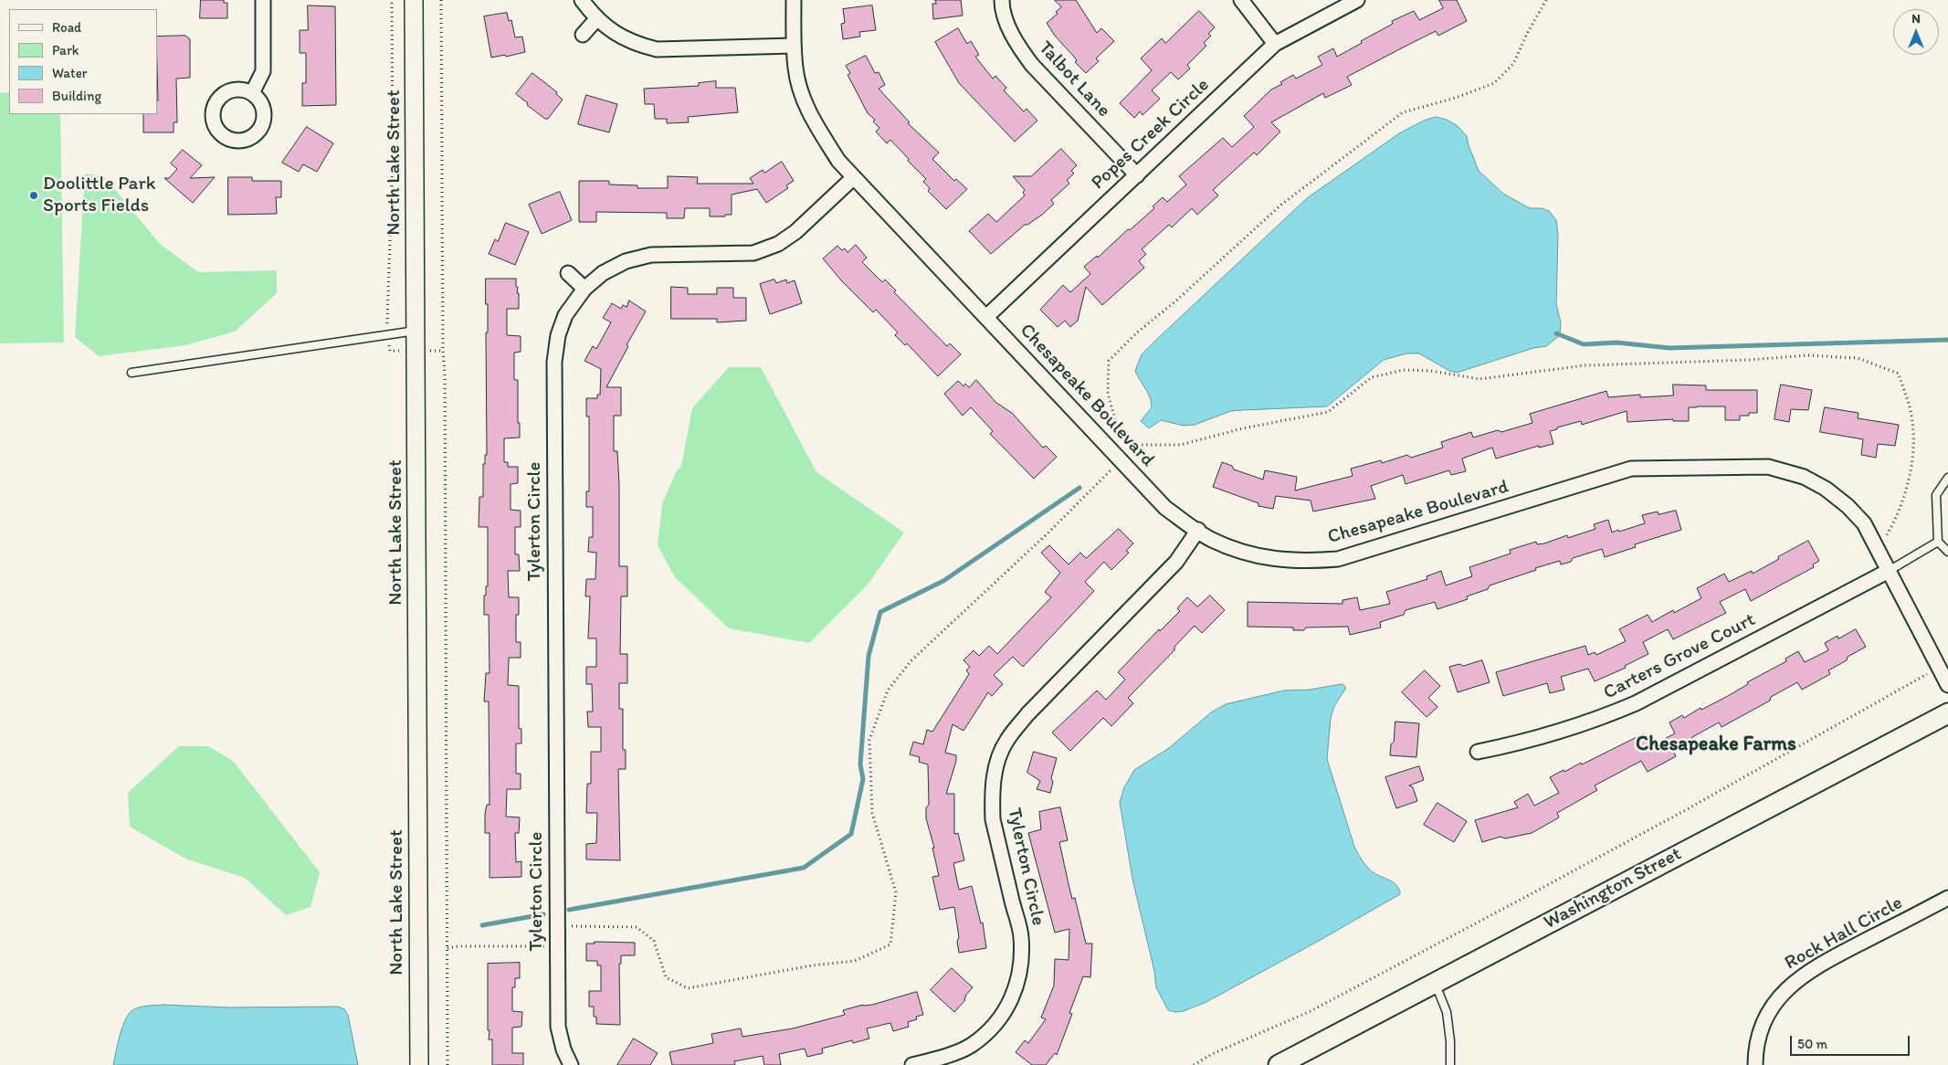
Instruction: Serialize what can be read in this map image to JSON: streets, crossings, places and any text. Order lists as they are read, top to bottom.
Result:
{
  "streets": {
    "main road": ["Washington Street"],
    "street": [
      "Talbot Lane",
      "Popes Creek Circle",
      "North Lake Street",
      "Chesapeake Boulevard",
      "Tylerton Circle",
      "Carters Grove Court",
      "Rock Hall Circle"
    ]
  },
  "crossings": [
    ["Talbot Lane", "Popes Creek Circle"],
    ["Popes Creek Circle", "Chesapeake Boulevard"],
    ["Chesapeake Boulevard", "Tylerton Circle"],
    ["Chesapeake Boulevard", "Carters Grove Court"]
  ],
  "districts": ["Chesapeake Farms"],
  "places": ["Doolittle Park Sports Fields"],
  "legend": [
    "Road",
    "Park",
    "Water",
    "Building"
  ],
  "scale_bar": "50 m",
  "north": "top"
}
